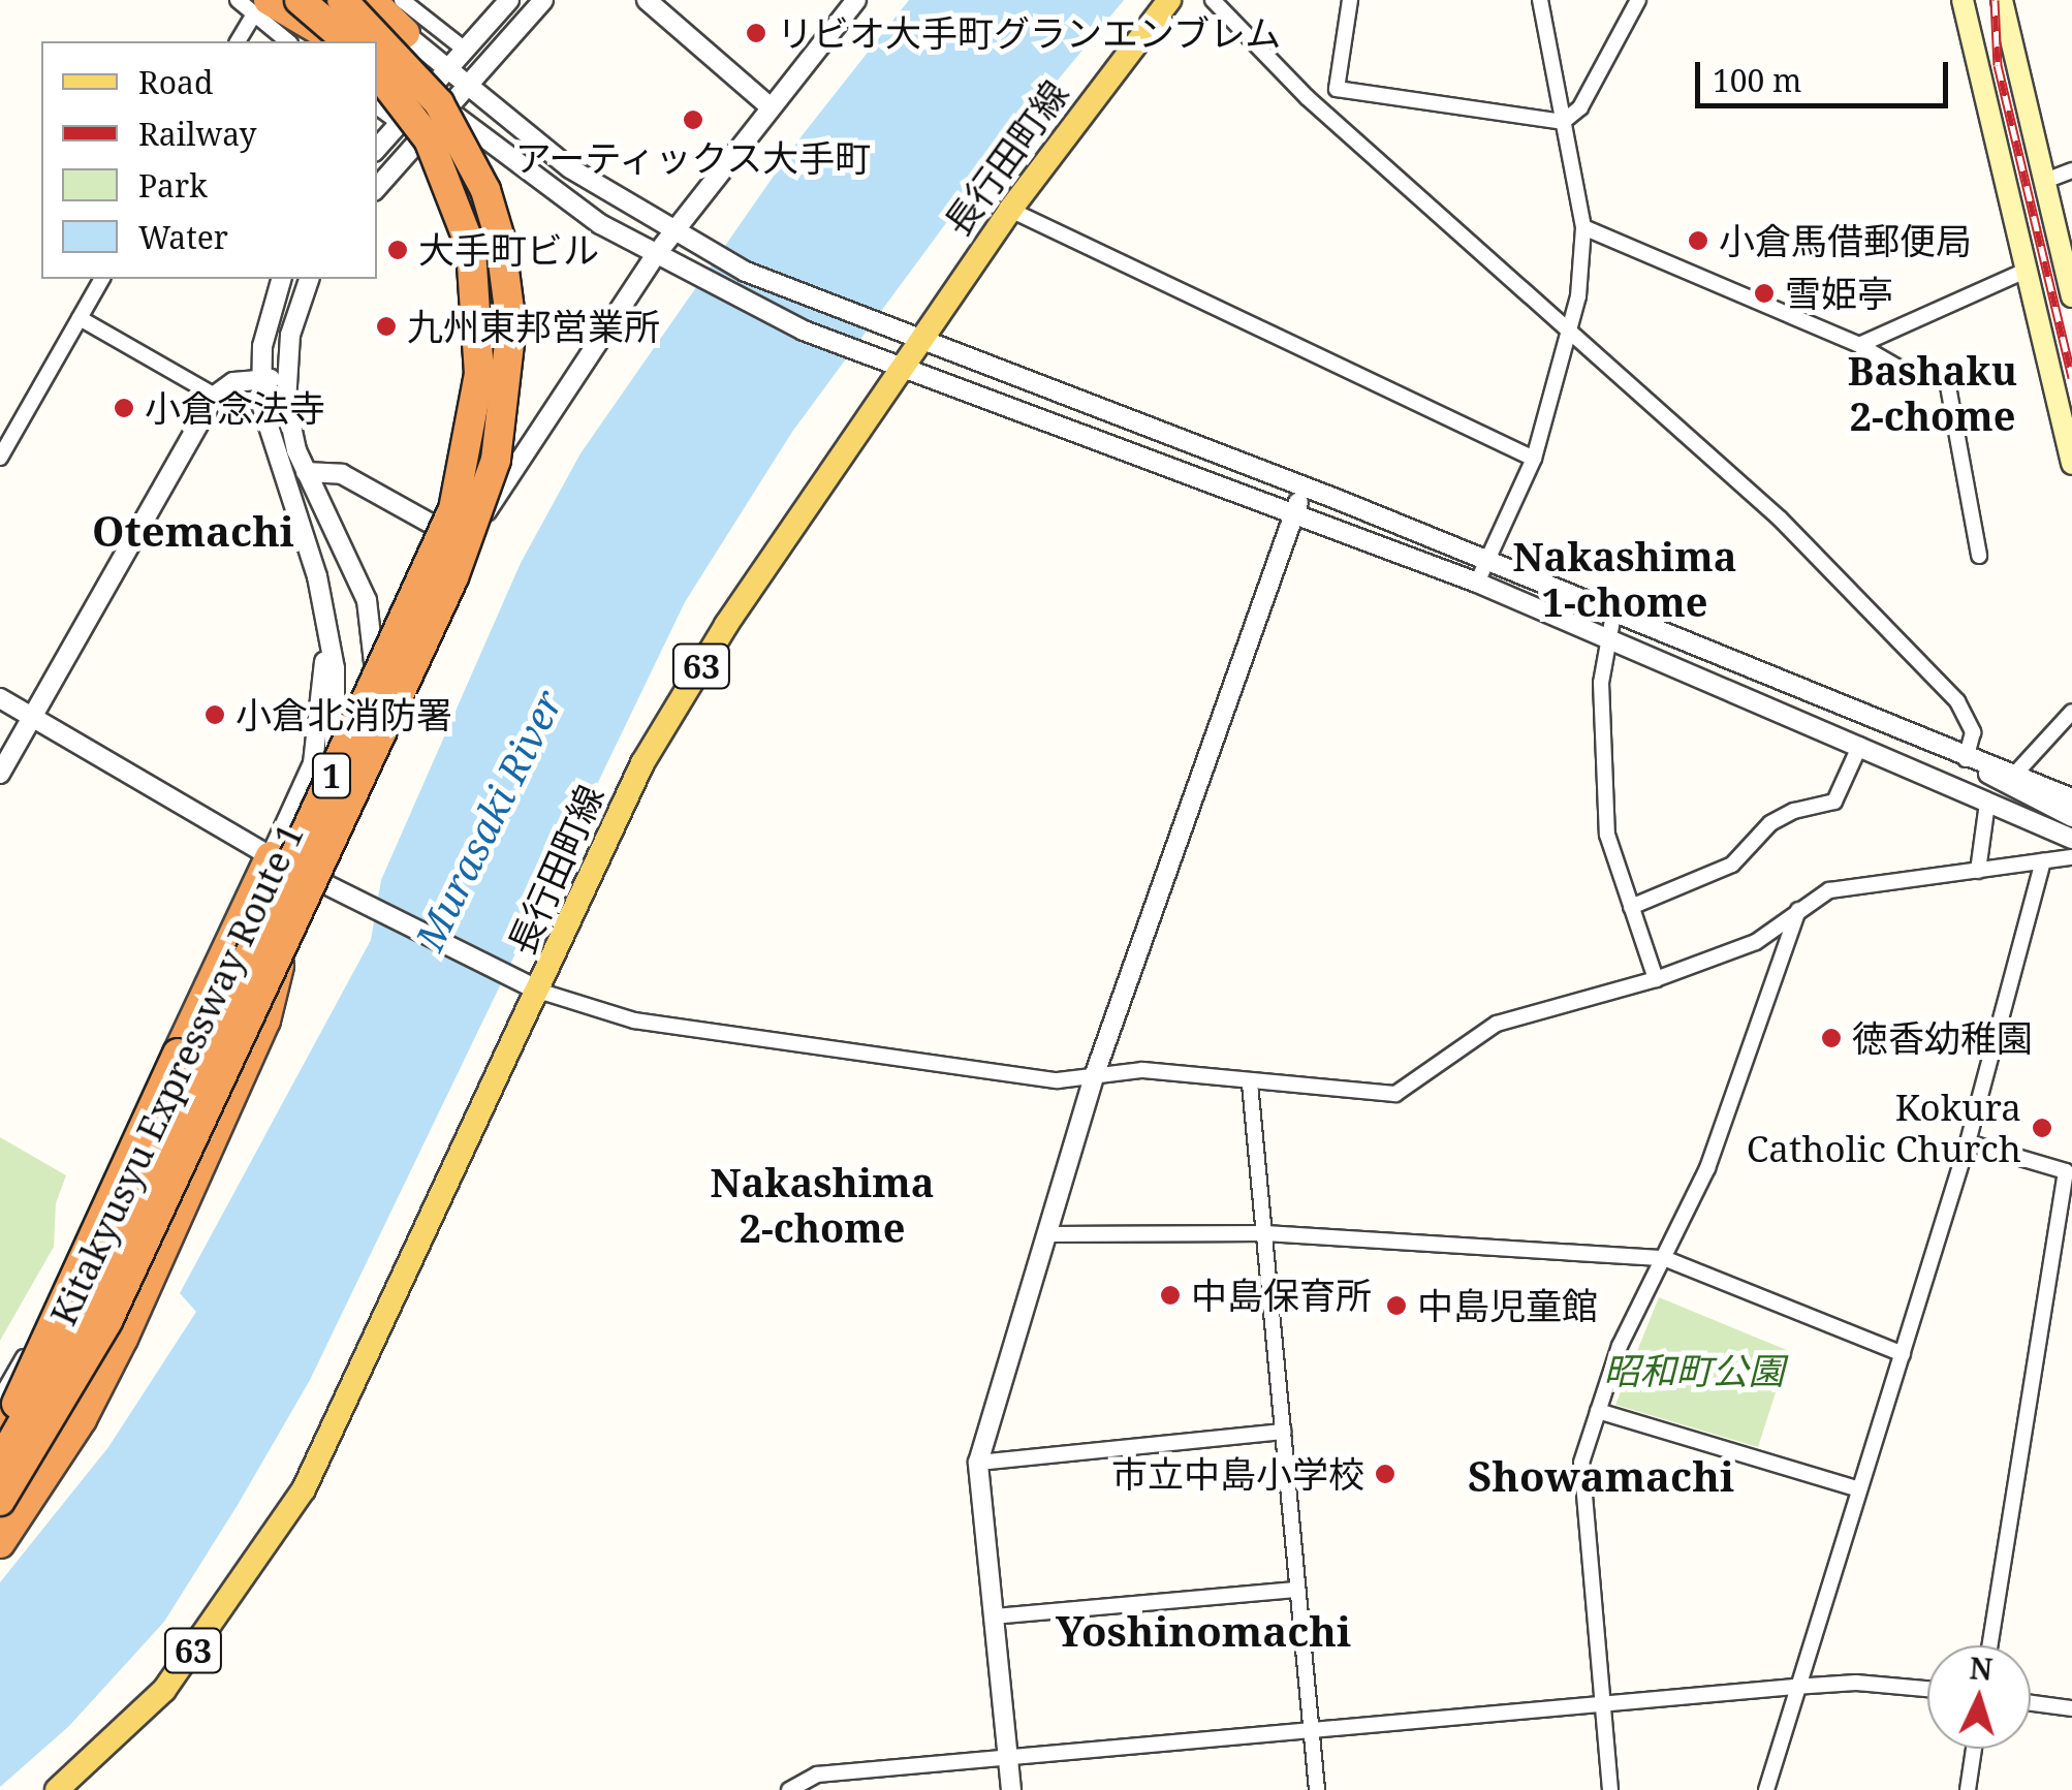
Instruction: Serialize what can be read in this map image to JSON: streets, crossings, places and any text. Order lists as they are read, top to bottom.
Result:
{
  "streets": {
    "highway": ["1", "Kitakyusyu Expressway Route 1"],
    "main road": ["長行田町線", "63"]
  },
  "districts": [
    "Bashaku 2-chome",
    "Otemachi",
    "Nakashima 1-chome",
    "Nakashima 2-chome",
    "Showamachi",
    "Yoshinomachi"
  ],
  "water": ["Murasaki River"],
  "parks": ["昭和町公園"],
  "places": [
    "リビオ大手町グランエンブレム",
    "アーティックス大手町",
    "小倉馬借郵便局",
    "大手町ビル",
    "雪姫亭",
    "九州東邦営業所",
    "小倉念法寺",
    "小倉北消防署",
    "徳香幼稚園",
    "Kokura Catholic Church",
    "中島保育所",
    "中島児童館",
    "市立中島小学校"
  ],
  "legend": [
    "Road",
    "Railway",
    "Park",
    "Water"
  ],
  "scale_bar": "100 m",
  "north": "top"
}
